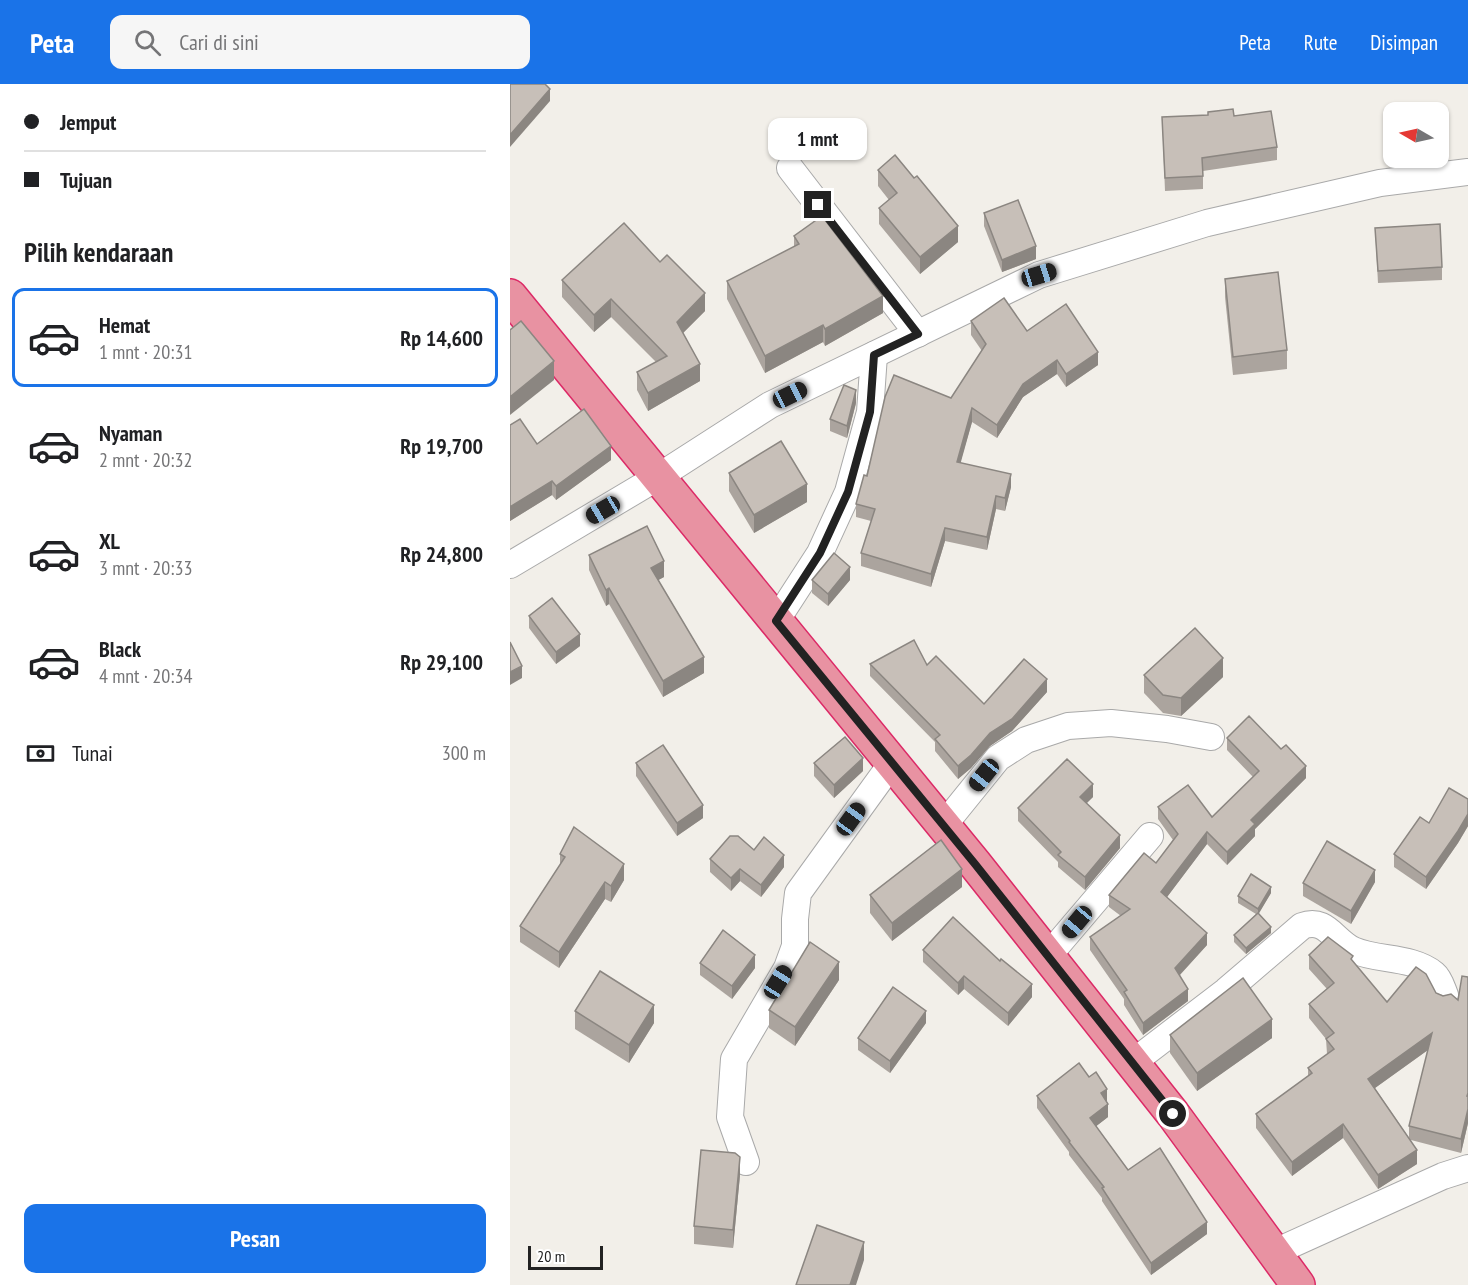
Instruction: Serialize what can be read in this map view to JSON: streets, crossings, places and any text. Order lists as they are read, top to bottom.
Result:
{
  "scale_bar": "20 m",
  "north": "left",
  "page": {
    "header": "Peta",
    "search": "Cari di sini",
    "nav": ["Peta", "Rute", "Disimpan"],
    "banner": ["Jemput", "Tujuan"],
    "bubble": "1 mnt",
    "heading": "Pilih kendaraan",
    "list": [
      {
        "name": "Hemat",
        "note": "1 mnt · 20:31",
        "value": "Rp 14,600"
      },
      {
        "name": "Nyaman",
        "note": "2 mnt · 20:32",
        "value": "Rp 19,700"
      },
      {
        "name": "XL",
        "note": "3 mnt · 20:33",
        "value": "Rp 24,800"
      },
      {
        "name": "Black",
        "note": "4 mnt · 20:34",
        "value": "Rp 29,100"
      }
    ],
    "pay": ["Tunai", "300 m"],
    "buttons": "Pesan",
    "scale": "20 m"
  }
}
